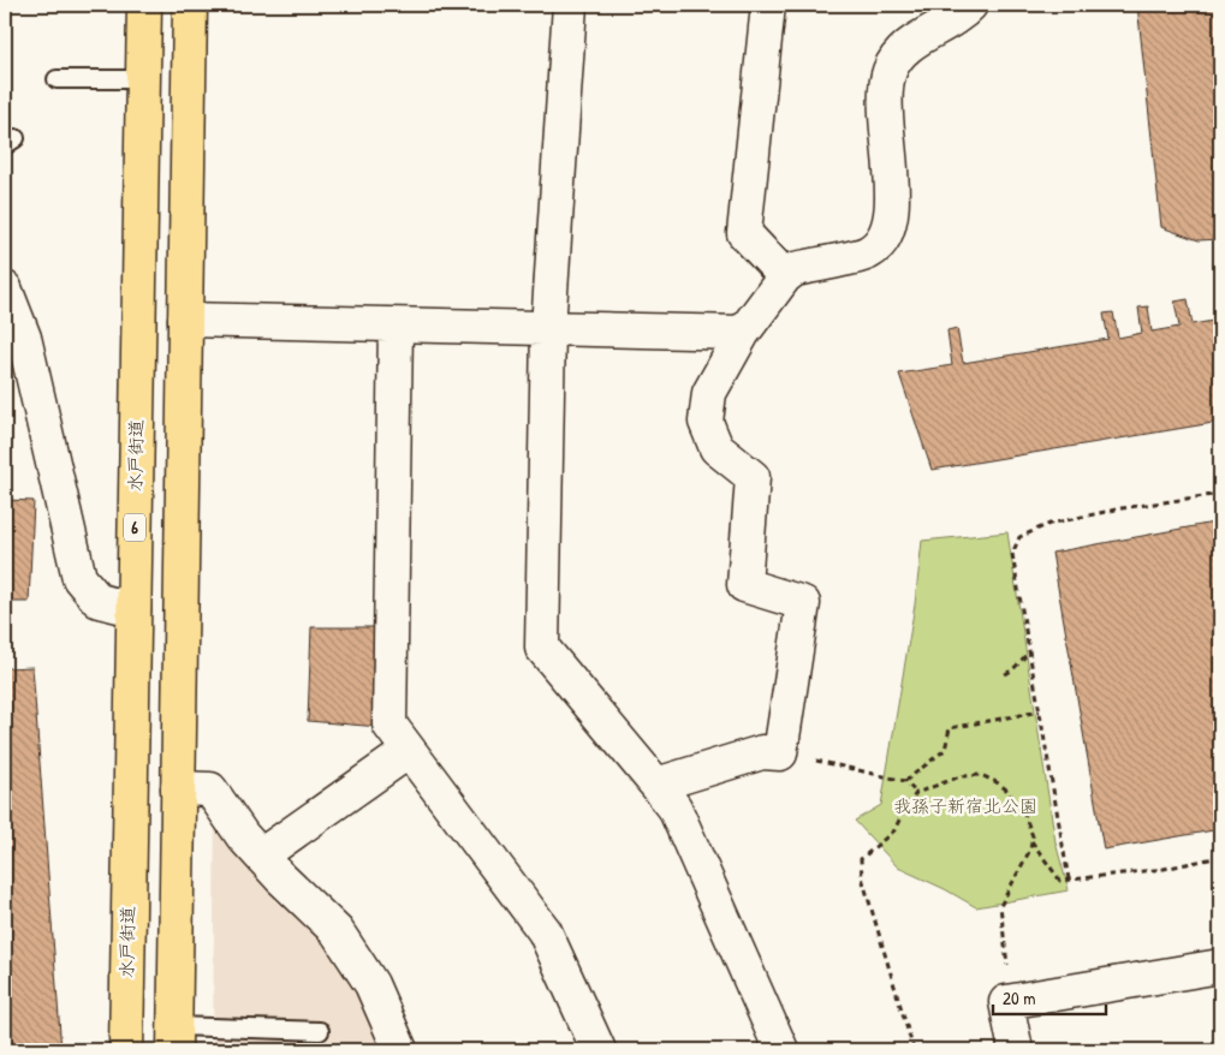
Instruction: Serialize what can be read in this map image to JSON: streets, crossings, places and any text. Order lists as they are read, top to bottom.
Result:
{
  "streets": {
    "highway": ["水戸街道", "6"]
  },
  "parks": ["我孫子新宿北公園"],
  "scale_bar": "20 m"
}
